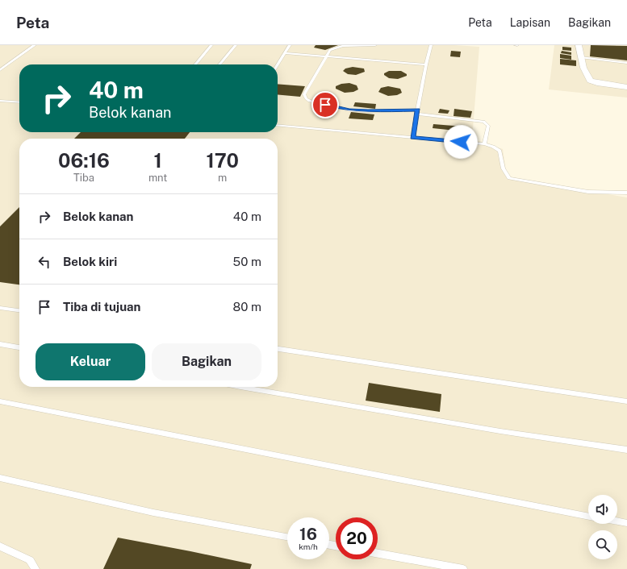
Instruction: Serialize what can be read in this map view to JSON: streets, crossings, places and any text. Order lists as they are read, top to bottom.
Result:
{
  "page": {
    "header": "Peta",
    "nav": ["Peta", "Lapisan", "Bagikan"],
    "turn": ["40 m", "Belok kanan"],
    "eta": [
      "06:16",
      "Tiba",
      "1",
      "mnt",
      "170",
      "m"
    ],
    "list": [
      {
        "name": "Belok kanan",
        "value": "40 m"
      },
      {
        "name": "Belok kiri",
        "value": "50 m"
      },
      {
        "name": "Tiba di tujuan",
        "value": "80 m"
      }
    ],
    "buttons": ["Keluar", "Bagikan"],
    "speed": "16 km/h",
    "limit": "20"
  }
}
